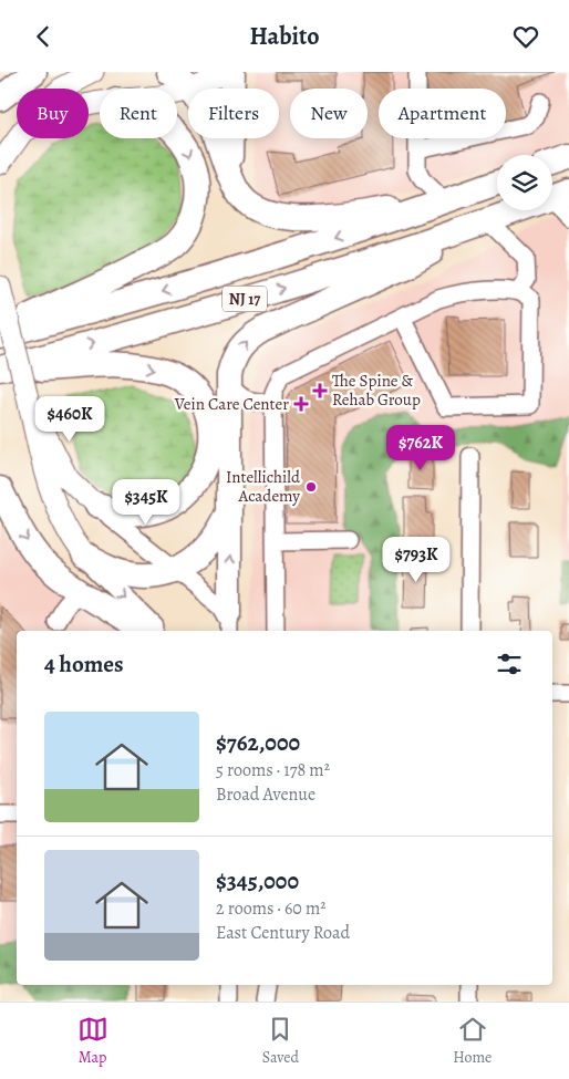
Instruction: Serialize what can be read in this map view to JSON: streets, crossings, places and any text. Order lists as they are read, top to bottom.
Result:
{
  "streets": {
    "highway": ["NJ 17"]
  },
  "places": {
    "health": ["The Spine & Rehab Group", "Vein Care Center"],
    "other": ["Intellichild Academy"]
  },
  "page": {
    "header": "Habito",
    "chip": [
      "Buy",
      "Rent",
      "Filters",
      "New",
      "Apartment"
    ],
    "price": [
      "$460K",
      "$762K",
      "$345K",
      "$793K"
    ],
    "heading": "4 homes",
    "list": [
      {
        "name": "$762,000",
        "note": "5 rooms · 178 m² · Broad Avenue"
      },
      {
        "name": "$345,000",
        "note": "2 rooms · 60 m² · East Century Road"
      }
    ],
    "tabs": ["Map", "Saved", "Home"]
  }
}
